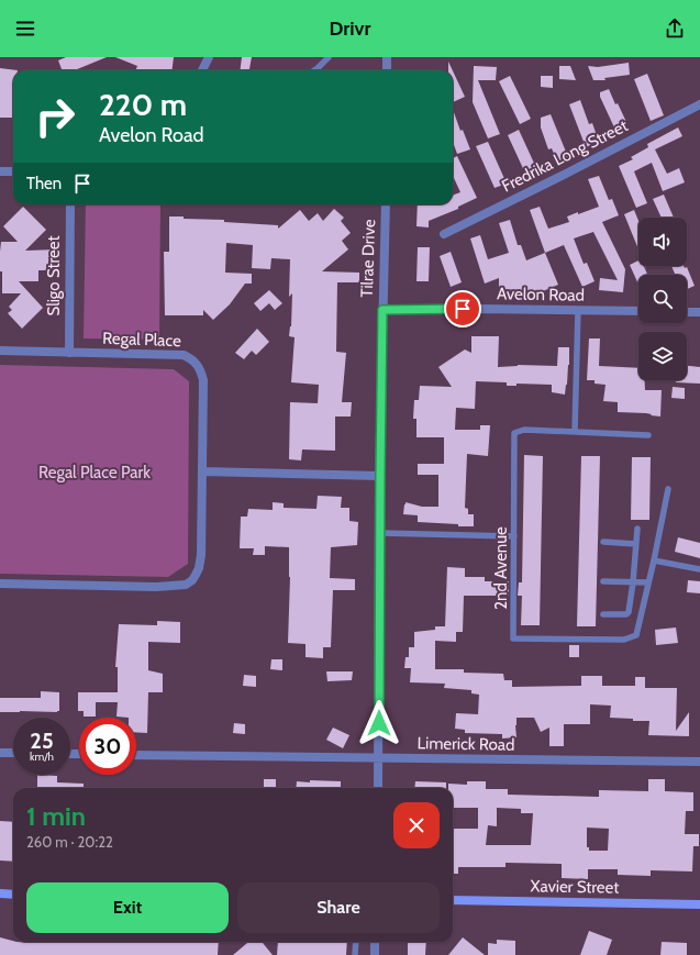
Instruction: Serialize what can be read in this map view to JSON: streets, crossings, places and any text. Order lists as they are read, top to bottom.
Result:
{
  "streets": {
    "main road": ["Xavier Street"],
    "street": [
      "Fredrika Long Street",
      "Tilrae Drive",
      "Sligo Street",
      "Avelon Road",
      "Regal Place",
      "Limerick Road"
    ],
    "lane": ["2nd Avenue"]
  },
  "crossings": [
    ["Tilrae Drive", "Avelon Road"],
    ["Tilrae Drive", "Limerick Road"],
    ["Sligo Street", "Regal Place"]
  ],
  "parks": ["Regal Place Park"],
  "page": {
    "header": "Drivr",
    "turn": ["220 m", "Avelon Road"],
    "then": "Then",
    "speed": "25 km/h",
    "limit": "30",
    "heading": ["1 min", "260 m · 20:22"],
    "buttons": ["Exit", "Share"]
  }
}
